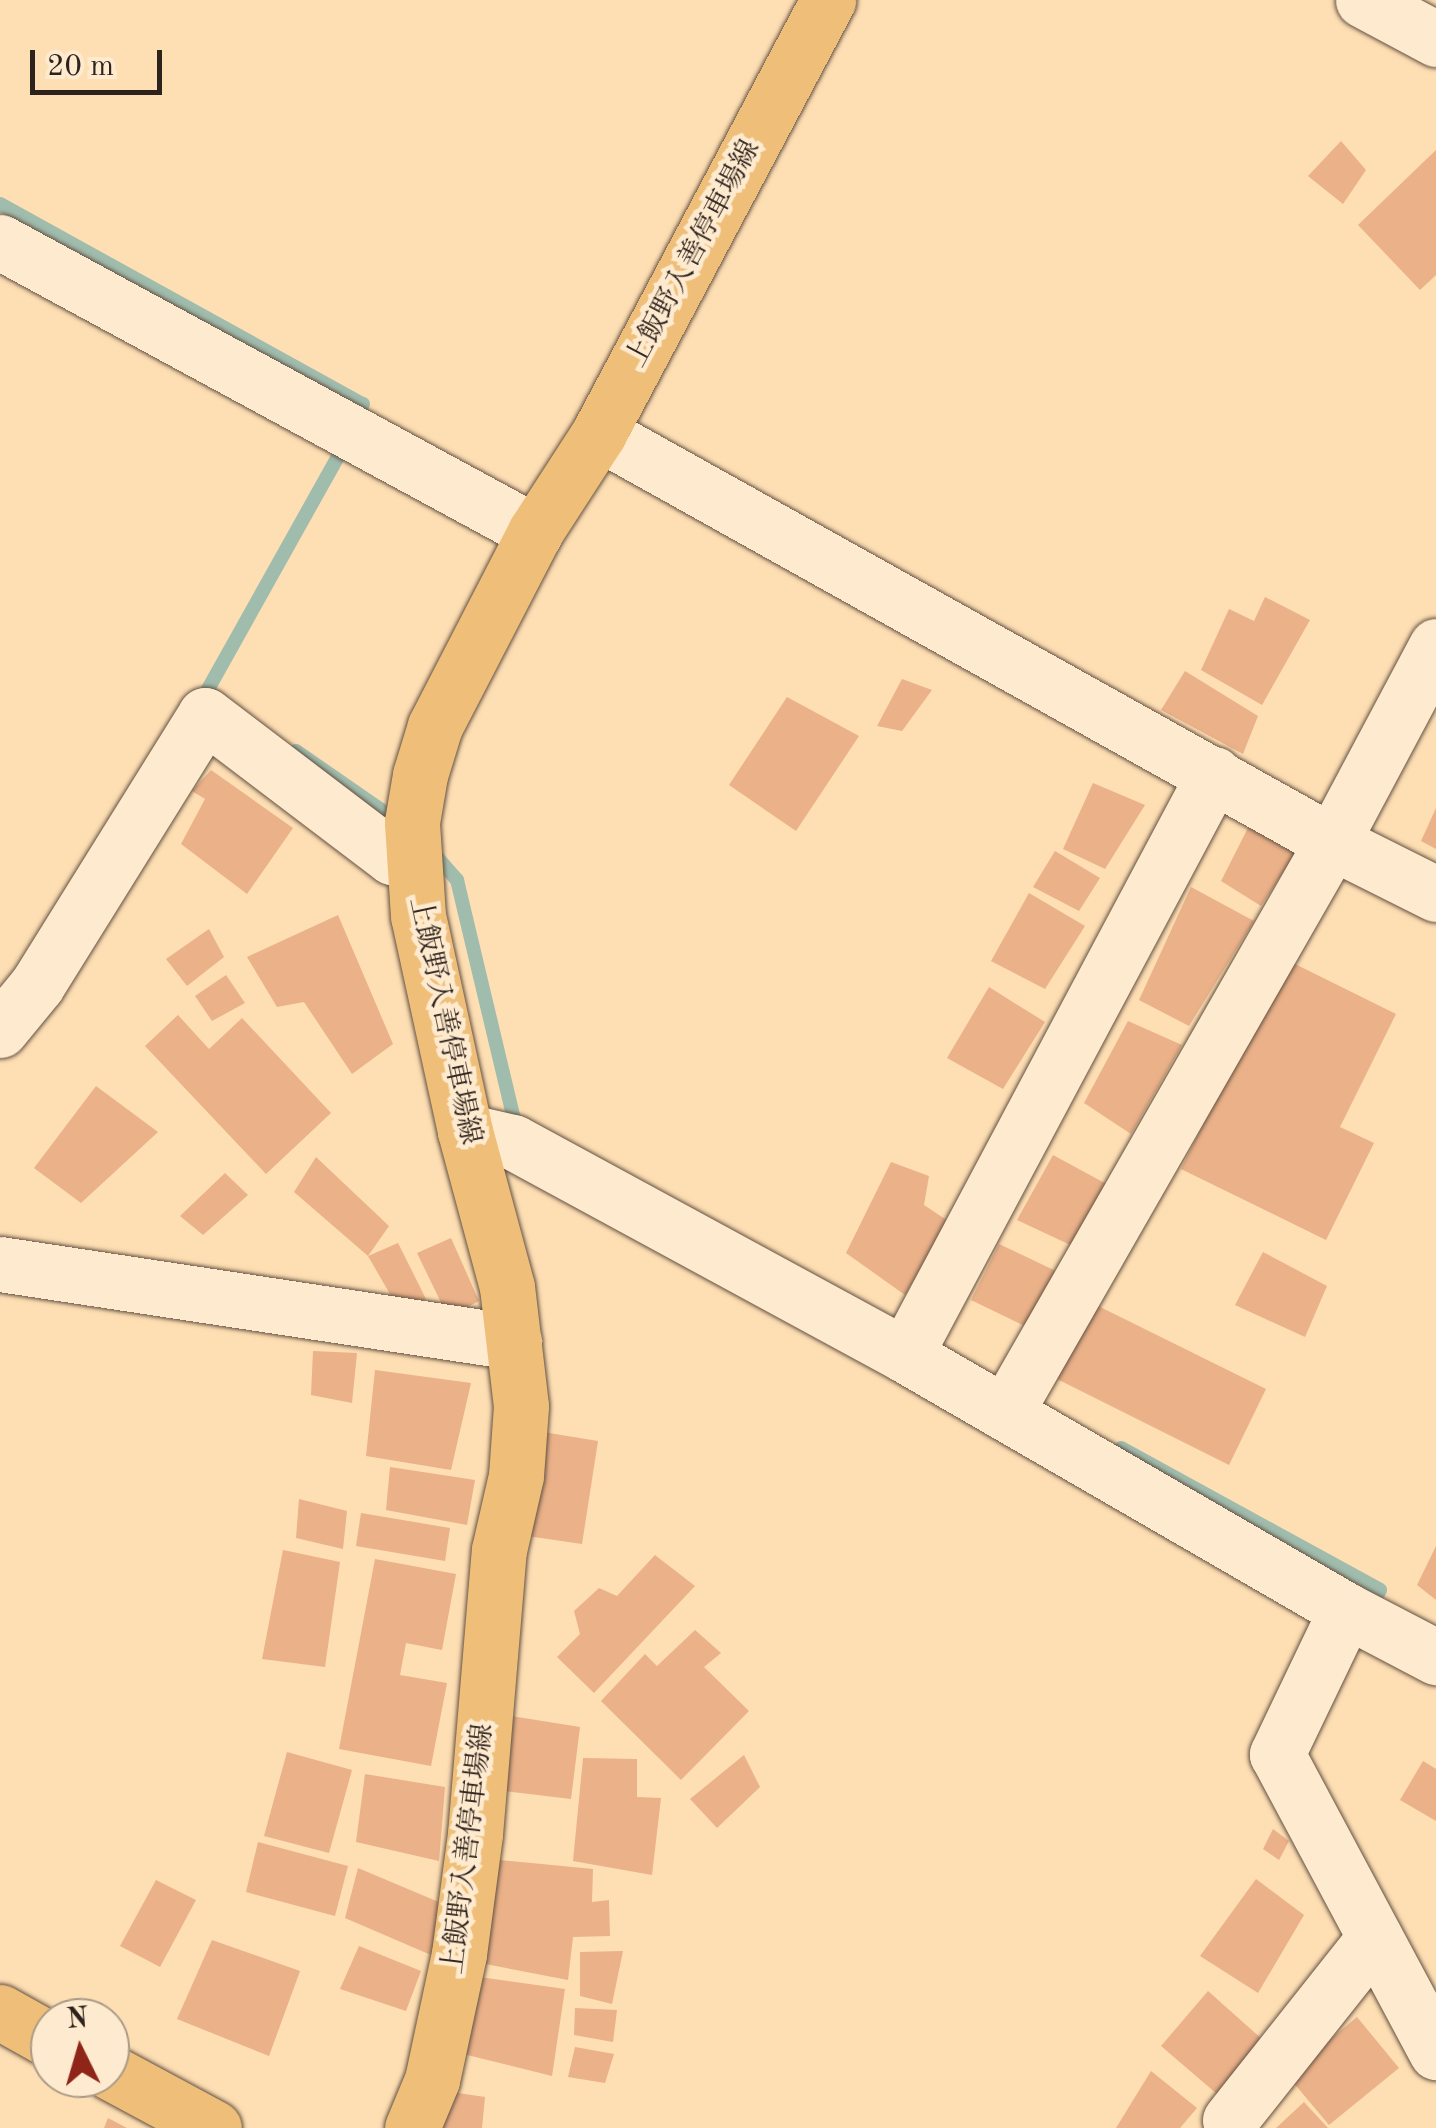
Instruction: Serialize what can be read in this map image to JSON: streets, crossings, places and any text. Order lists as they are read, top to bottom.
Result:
{
  "streets": {
    "main road": ["上飯野入善停車場線"]
  },
  "scale_bar": "20 m",
  "north": "top"
}
